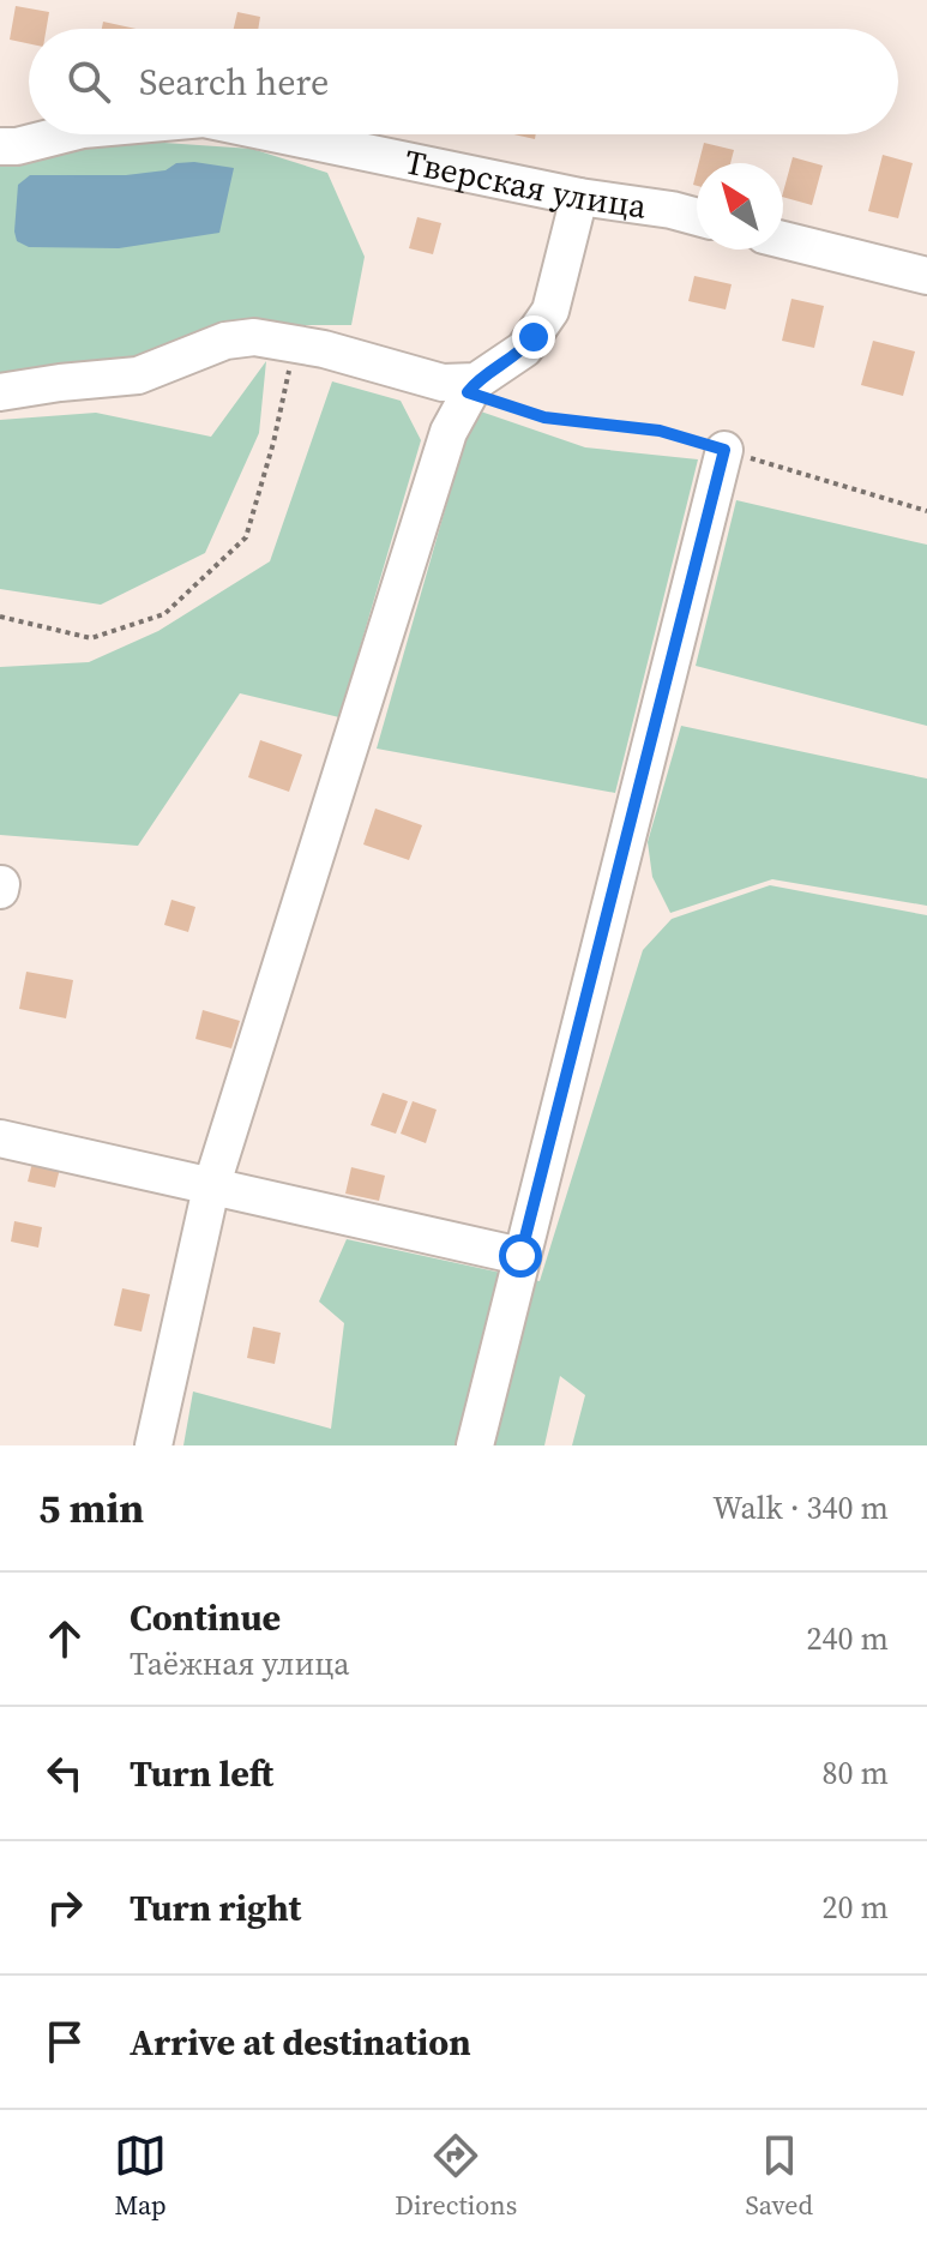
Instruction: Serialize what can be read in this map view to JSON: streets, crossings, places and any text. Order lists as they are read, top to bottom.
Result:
{
  "streets": {
    "street": ["Тверская улица"]
  },
  "north": "top left",
  "page": {
    "search": "Search here",
    "heading": ["5 min", "Walk · 340 m"],
    "list": [
      ["Continue", "Таёжная улица", "240 m"],
      ["Turn left", "80 m"],
      ["Turn right", "20 m"],
      "Arrive at destination"
    ],
    "nav": ["Map", "Directions", "Saved"]
  }
}
